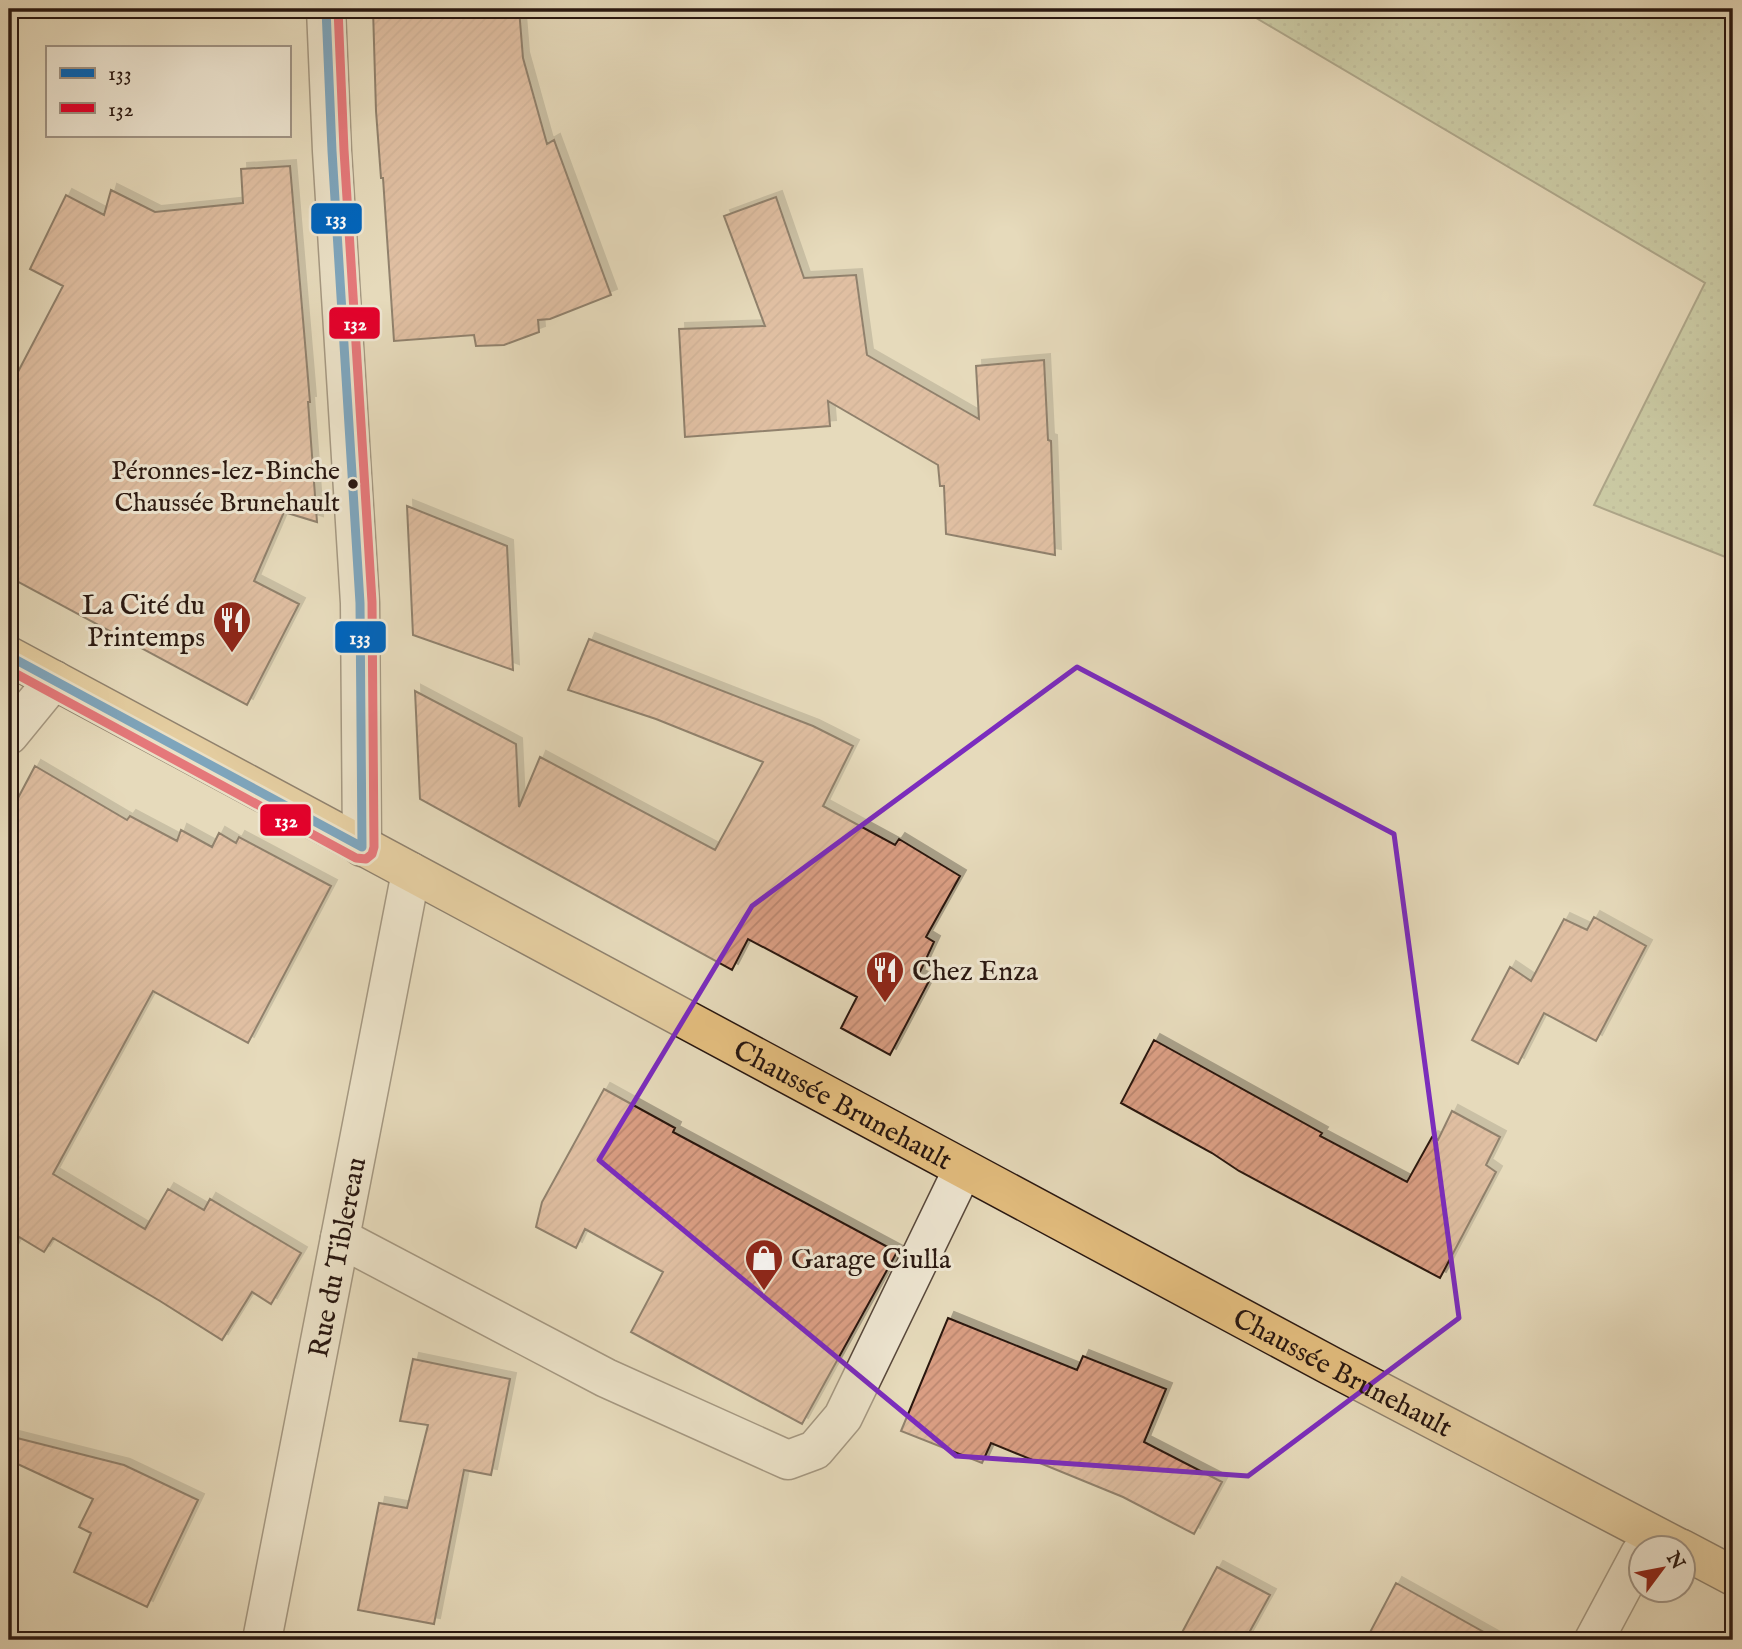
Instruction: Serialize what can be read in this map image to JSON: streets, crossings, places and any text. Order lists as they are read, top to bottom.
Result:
{
  "streets": {
    "main road": ["Chaussée Brunehault"],
    "street": ["Rue du Tiblereau"]
  },
  "crossings": [
    ["Chaussée Brunehault", "Rue du Tiblereau"]
  ],
  "places": {
    "other": ["Péronnes-lez-Binche Chaussée Brunehault"],
    "restaurant": ["La Cité du Printemps", "Chez Enza"],
    "shop": ["Garage Ciulla"]
  },
  "lines": ["transit line 133", "transit line 132"],
  "legend": ["133", "132"],
  "north": "top right"
}
